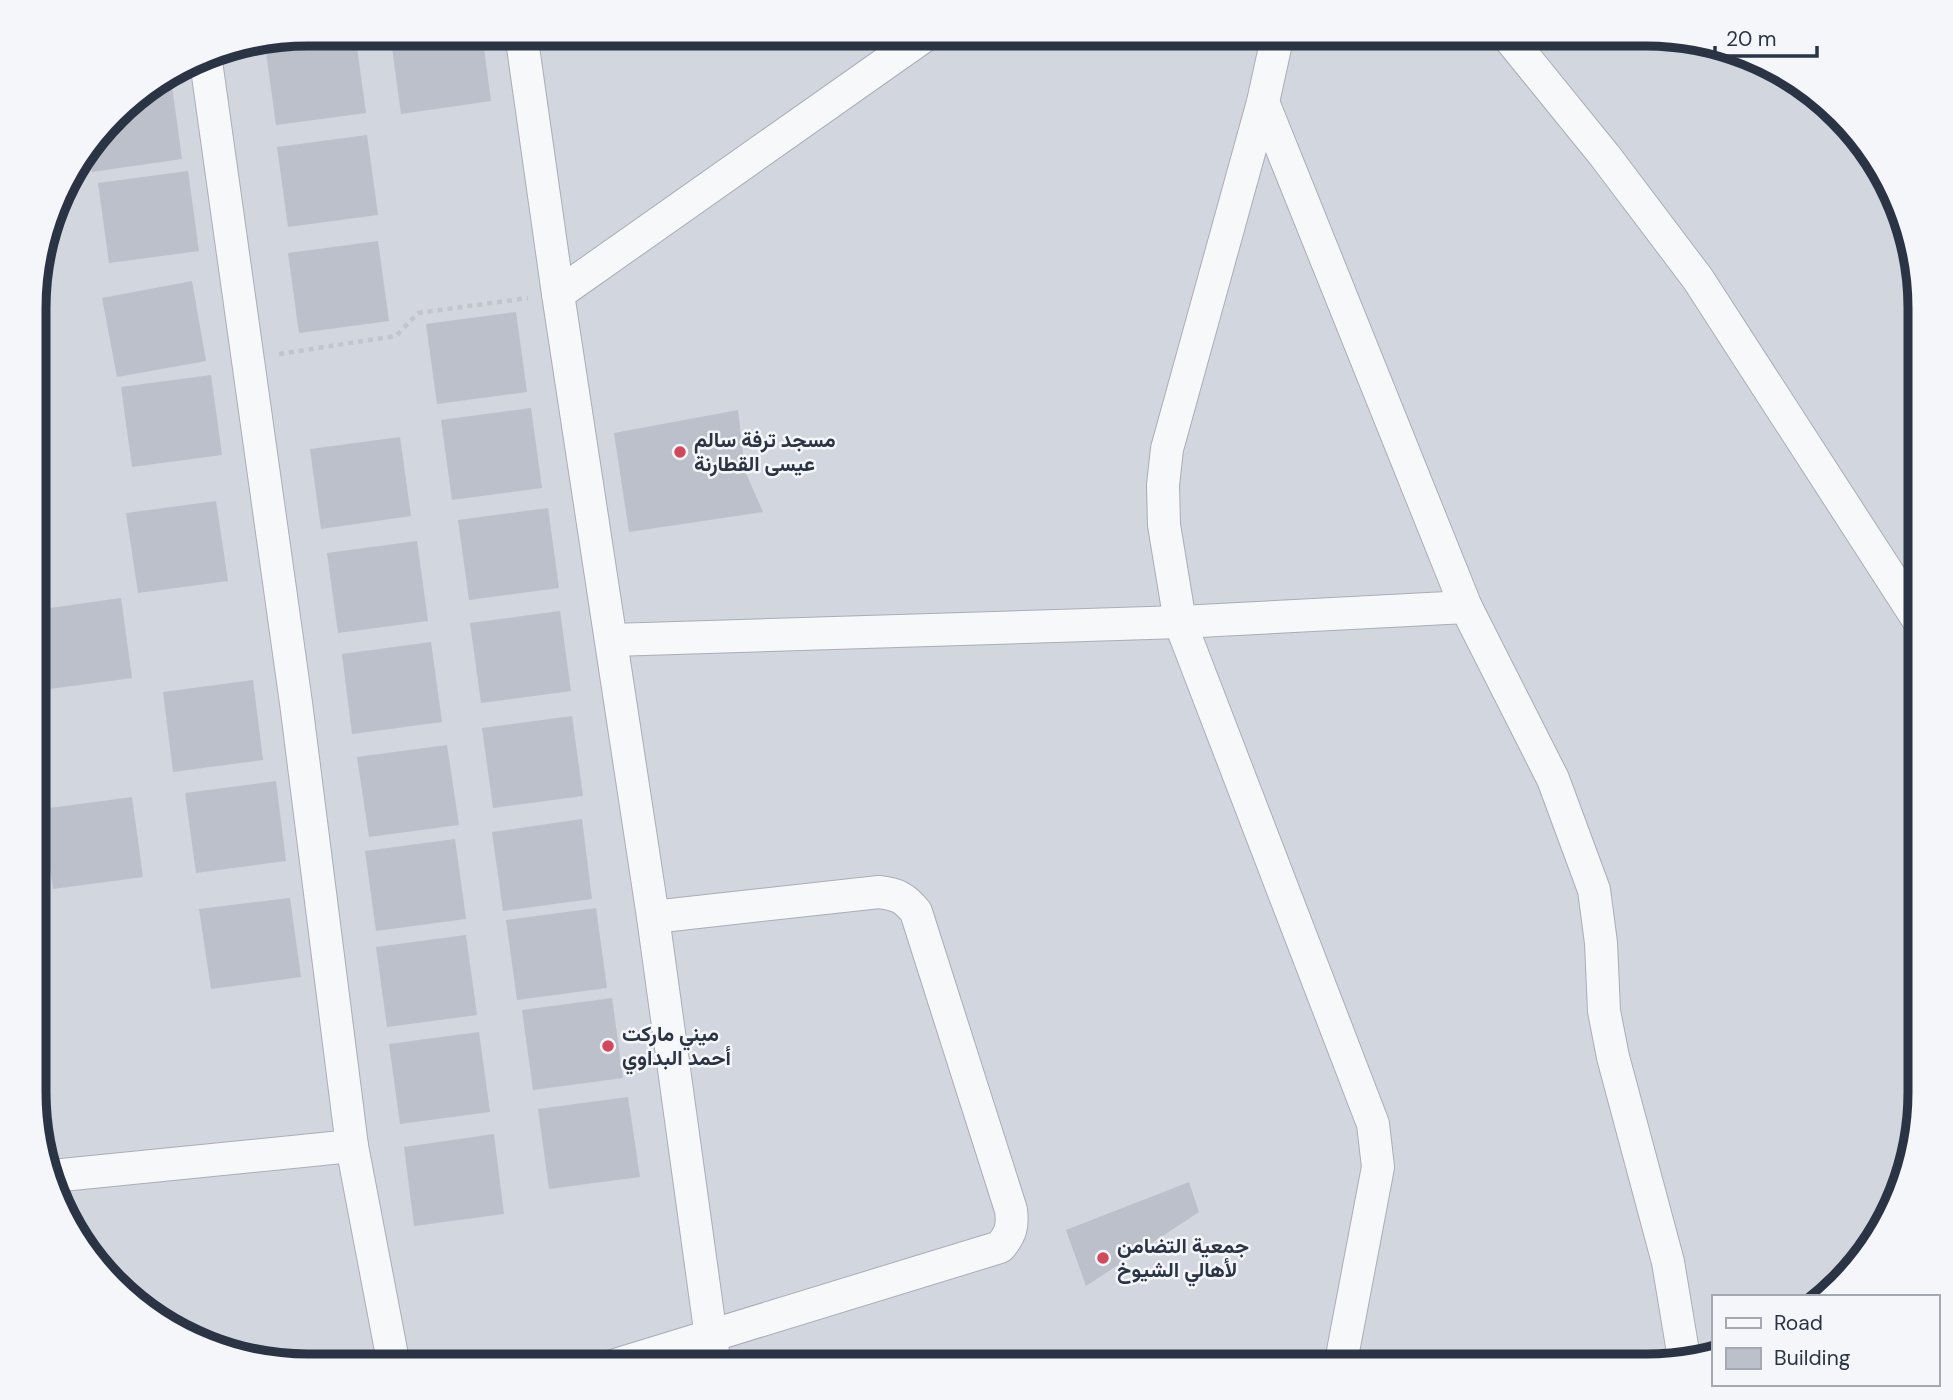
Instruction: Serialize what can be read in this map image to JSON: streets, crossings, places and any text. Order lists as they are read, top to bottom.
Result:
{
  "places": ["مسجد ترفة سالم عيسى القطارنة", "ميني ماركت أحمد البداوي", "جمعية التضامن لأهالي الشيوخ"],
  "legend": ["Road", "Building"],
  "scale_bar": "20 m"
}
